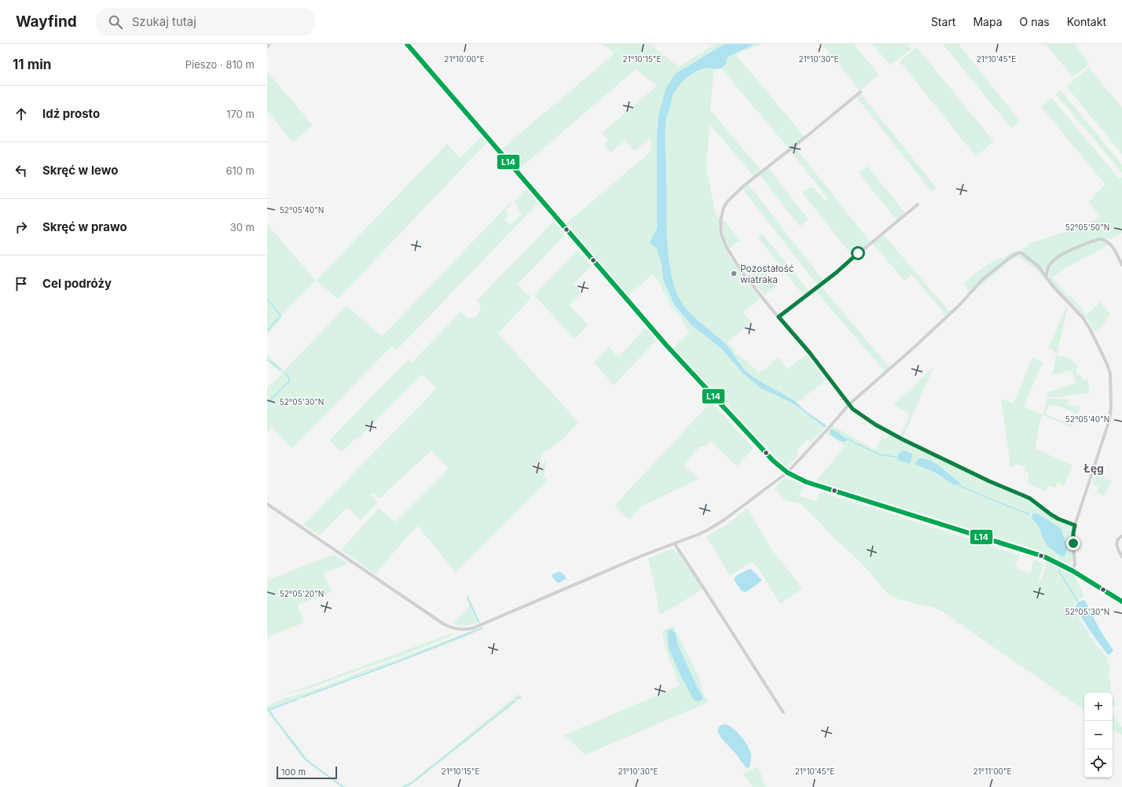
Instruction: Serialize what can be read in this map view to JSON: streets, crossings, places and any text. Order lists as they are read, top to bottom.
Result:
{
  "districts": ["Łęg"],
  "places": ["Pozostałość wiatraka"],
  "lines": ["transit line L14"],
  "scale_bar": "100 m",
  "page": {
    "header": "Wayfind",
    "search": "Szukaj tutaj",
    "nav": [
      "Start",
      "Mapa",
      "O nas",
      "Kontakt"
    ],
    "heading": ["11 min", "Pieszo · 810 m"],
    "list": [
      ["Idź prosto", "170 m"],
      ["Skręć w lewo", "610 m"],
      ["Skręć w prawo", "30 m"],
      "Cel podróży"
    ],
    "map_buttons": ["+", "−"],
    "scale": "100 m"
  },
  "coordinates": [
    "21°10'00\"E",
    "21°10'15\"E",
    "21°10'30\"E",
    "21°10'45\"E",
    "52°05'40\"N",
    "52°05'50\"N",
    "52°05'30\"N",
    "52°05'20\"N",
    "21°11'00\"E"
  ]
}
